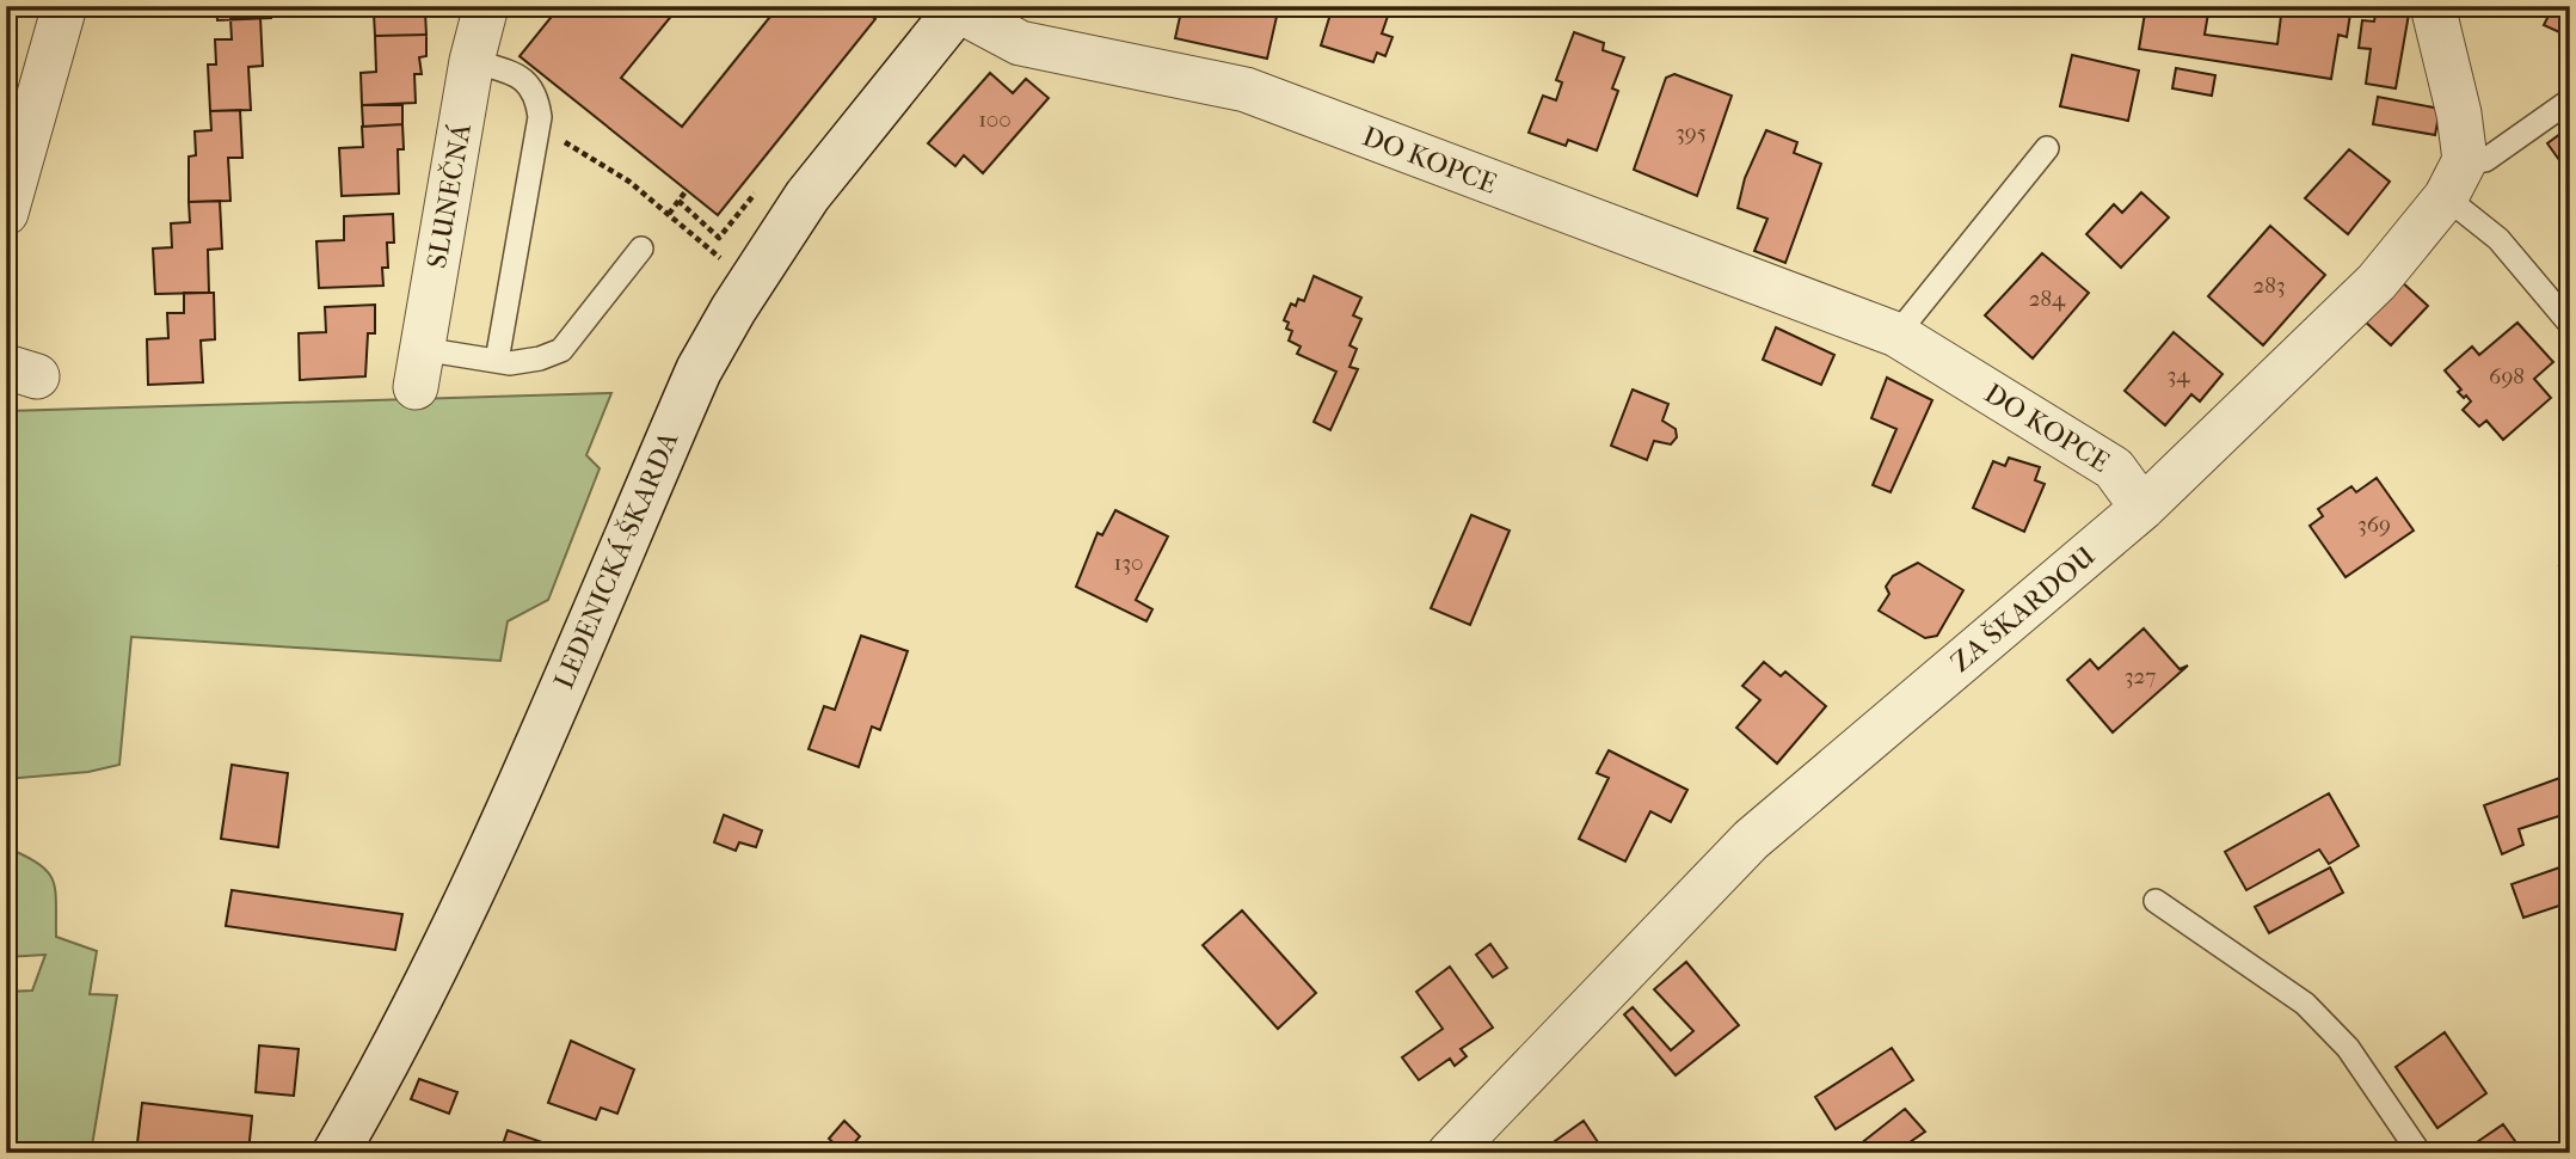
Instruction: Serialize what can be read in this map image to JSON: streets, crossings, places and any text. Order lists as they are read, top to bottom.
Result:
{
  "streets": {
    "main road": ["LEDENICKÁ-ŠKARDA"],
    "street": ["DO KOPCE", "SLUNEČNÁ", "ZA ŠKARDOU"]
  },
  "crossings": [
    ["DO KOPCE", "LEDENICKÁ-ŠKARDA"],
    ["DO KOPCE", "ZA ŠKARDOU"]
  ],
  "house_numbers": [
    "100",
    "395",
    "283",
    "284",
    "34",
    "698",
    "369",
    "130",
    "327"
  ]
}
